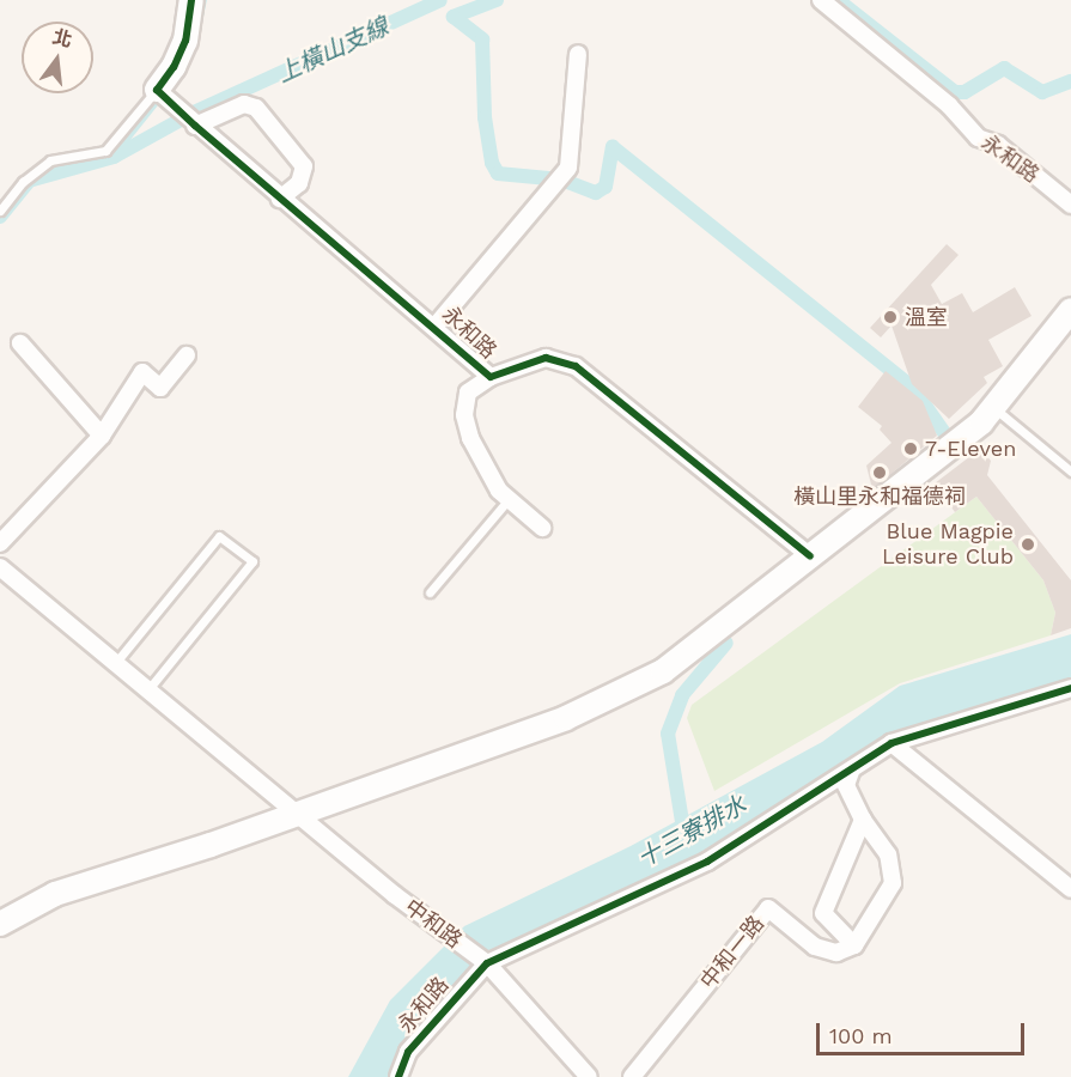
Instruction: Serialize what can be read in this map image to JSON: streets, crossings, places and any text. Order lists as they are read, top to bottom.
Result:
{
  "streets": {
    "street": ["永和路", "中和路", "中和一路"]
  },
  "crossings": [
    ["永和路", "中和路"]
  ],
  "water": ["上橫山支線", "十三寮排水"],
  "places": [
    "溫室",
    "7-Eleven",
    "橫山里永和福德祠",
    "Blue Magpie Leisure Club"
  ],
  "scale_bar": "100 m",
  "north": "top"
}
